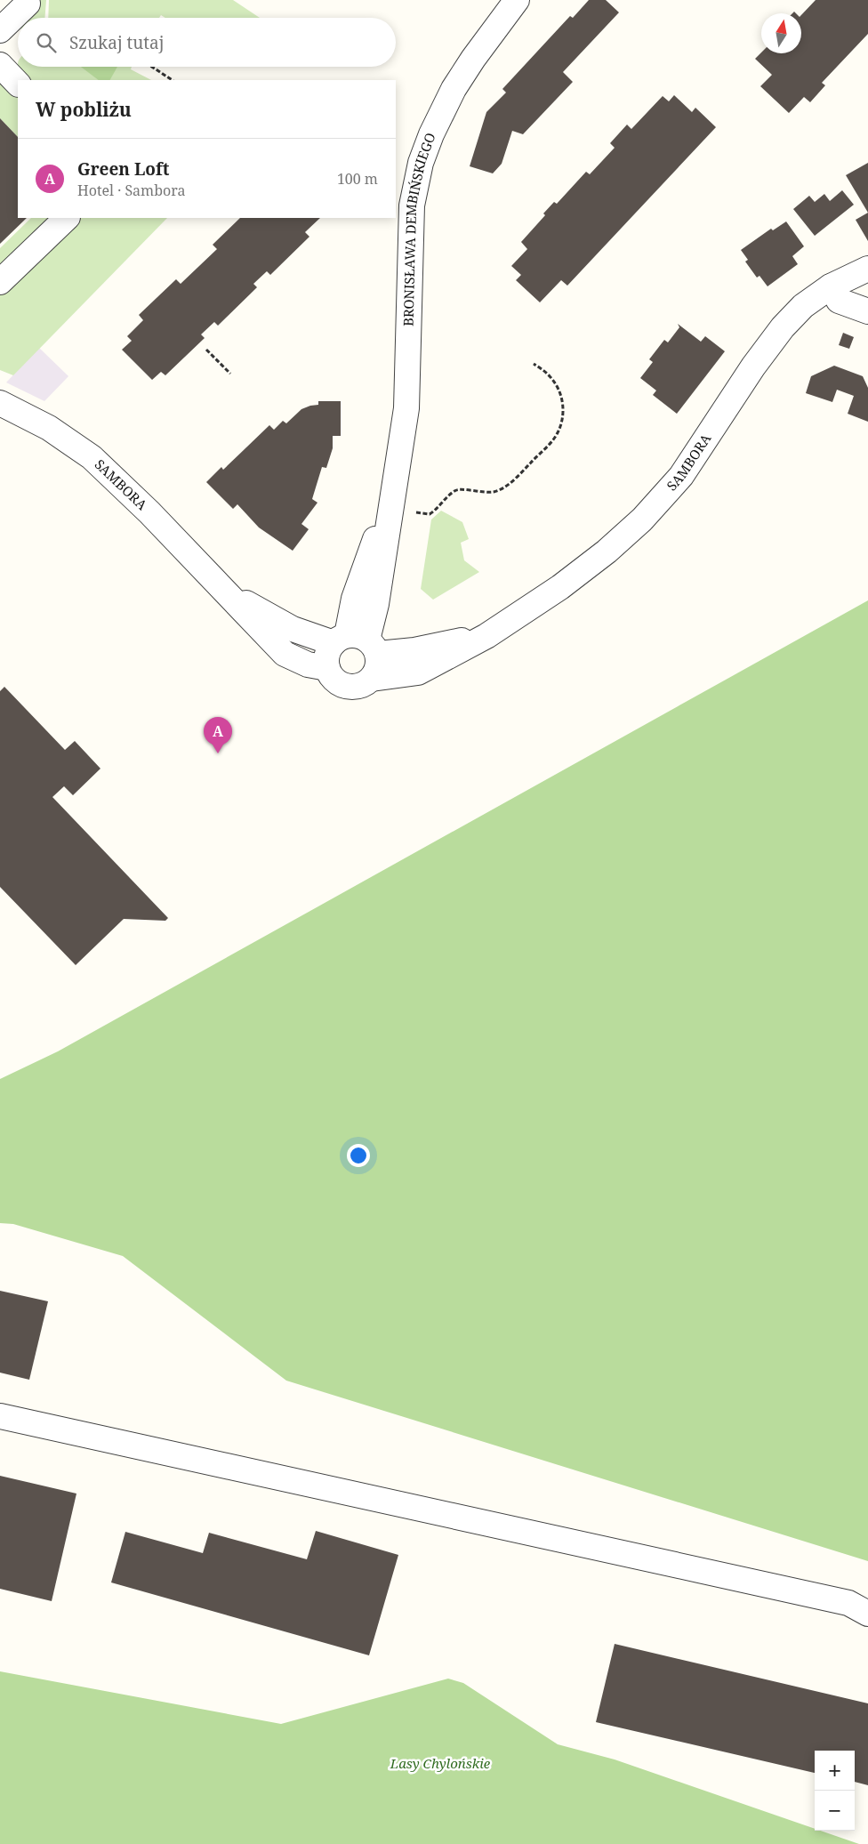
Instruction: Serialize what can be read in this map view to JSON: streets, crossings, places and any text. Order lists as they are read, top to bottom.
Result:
{
  "streets": {
    "street": ["BRONISŁAWA DEMBIŃSKIEGO", "SAMBORA"]
  },
  "crossings": [
    ["BRONISŁAWA DEMBIŃSKIEGO", "SAMBORA"]
  ],
  "parks": ["Lasy Chylońskie"],
  "north": "top",
  "page": {
    "search": "Szukaj tutaj",
    "heading": "W pobliżu",
    "list": [
      {
        "mark": "A",
        "name": "Green Loft",
        "note": "Hotel · Sambora",
        "value": "100 m"
      }
    ],
    "pins": "A",
    "map_buttons": ["+", "−"]
  }
}
